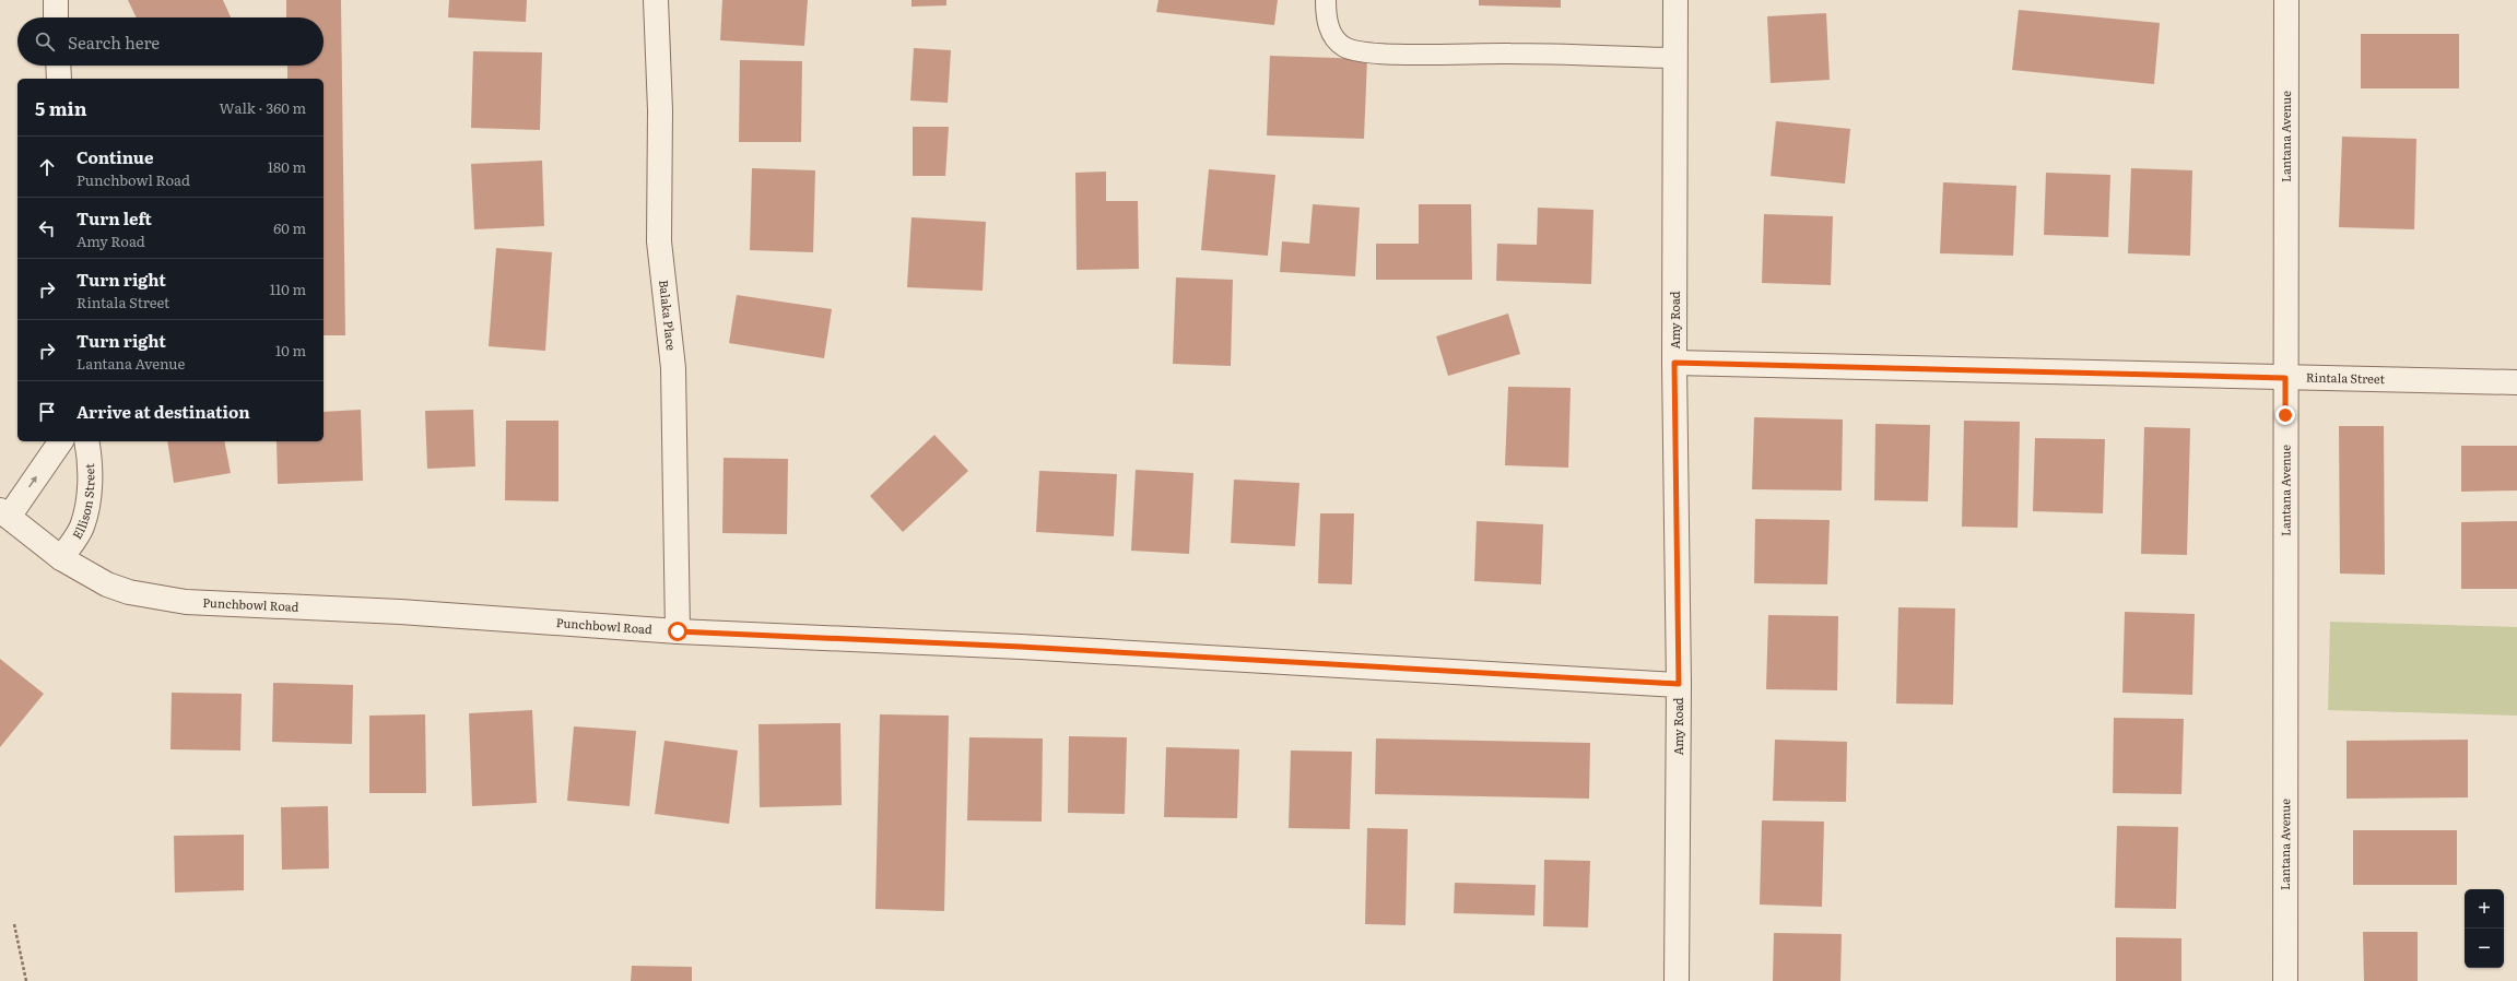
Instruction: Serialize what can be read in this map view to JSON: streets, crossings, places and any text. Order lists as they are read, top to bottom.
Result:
{
  "streets": {
    "street": [
      "Lantana Avenue",
      "Balaka Place",
      "Amy Road",
      "Rintala Street",
      "Ellison Street",
      "Punchbowl Road"
    ]
  },
  "crossings": [
    ["Lantana Avenue", "Rintala Street"],
    ["Balaka Place", "Punchbowl Road"],
    ["Amy Road", "Rintala Street"],
    ["Amy Road", "Punchbowl Road"],
    ["Ellison Street", "Punchbowl Road"]
  ],
  "page": {
    "search": "Search here",
    "heading": ["5 min", "Walk · 360 m"],
    "list": [
      ["Continue", "Punchbowl Road", "180 m"],
      ["Turn left", "Amy Road", "60 m"],
      ["Turn right", "Rintala Street", "110 m"],
      ["Turn right", "Lantana Avenue", "10 m"],
      "Arrive at destination"
    ],
    "map_buttons": ["+", "−"]
  }
}
